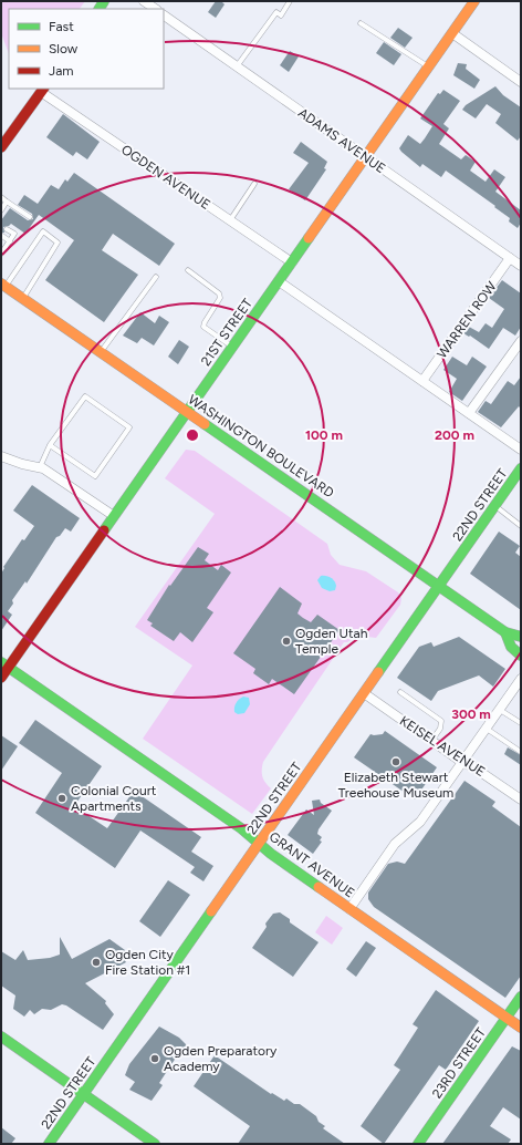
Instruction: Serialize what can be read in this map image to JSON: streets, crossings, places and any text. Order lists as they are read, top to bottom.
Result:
{
  "streets": {
    "street": [
      "ADAMS AVENUE",
      "OGDEN AVENUE",
      "WARREN ROW",
      "21ST STREET",
      "WASHINGTON BOULEVARD",
      "22ND STREET",
      "KEISEL AVENUE",
      "GRANT AVENUE",
      "23RD STREET"
    ]
  },
  "crossings": [
    ["ADAMS AVENUE", "WARREN ROW"],
    ["ADAMS AVENUE", "21ST STREET"],
    ["OGDEN AVENUE", "21ST STREET"],
    ["21ST STREET", "WASHINGTON BOULEVARD"],
    ["21ST STREET", "GRANT AVENUE"],
    ["WASHINGTON BOULEVARD", "22ND STREET"],
    ["22ND STREET", "KEISEL AVENUE"],
    ["22ND STREET", "GRANT AVENUE"],
    ["GRANT AVENUE", "23RD STREET"]
  ],
  "places": [
    "Ogden Utah Temple",
    "Elizabeth Stewart Treehouse Museum",
    "Colonial Court Apartments",
    "Ogden City Fire Station #1",
    "Ogden Preparatory Academy"
  ],
  "legend": ["Fast", "Slow", "Jam"],
  "rings": ["100 m", "200 m", "300 m"]
}
